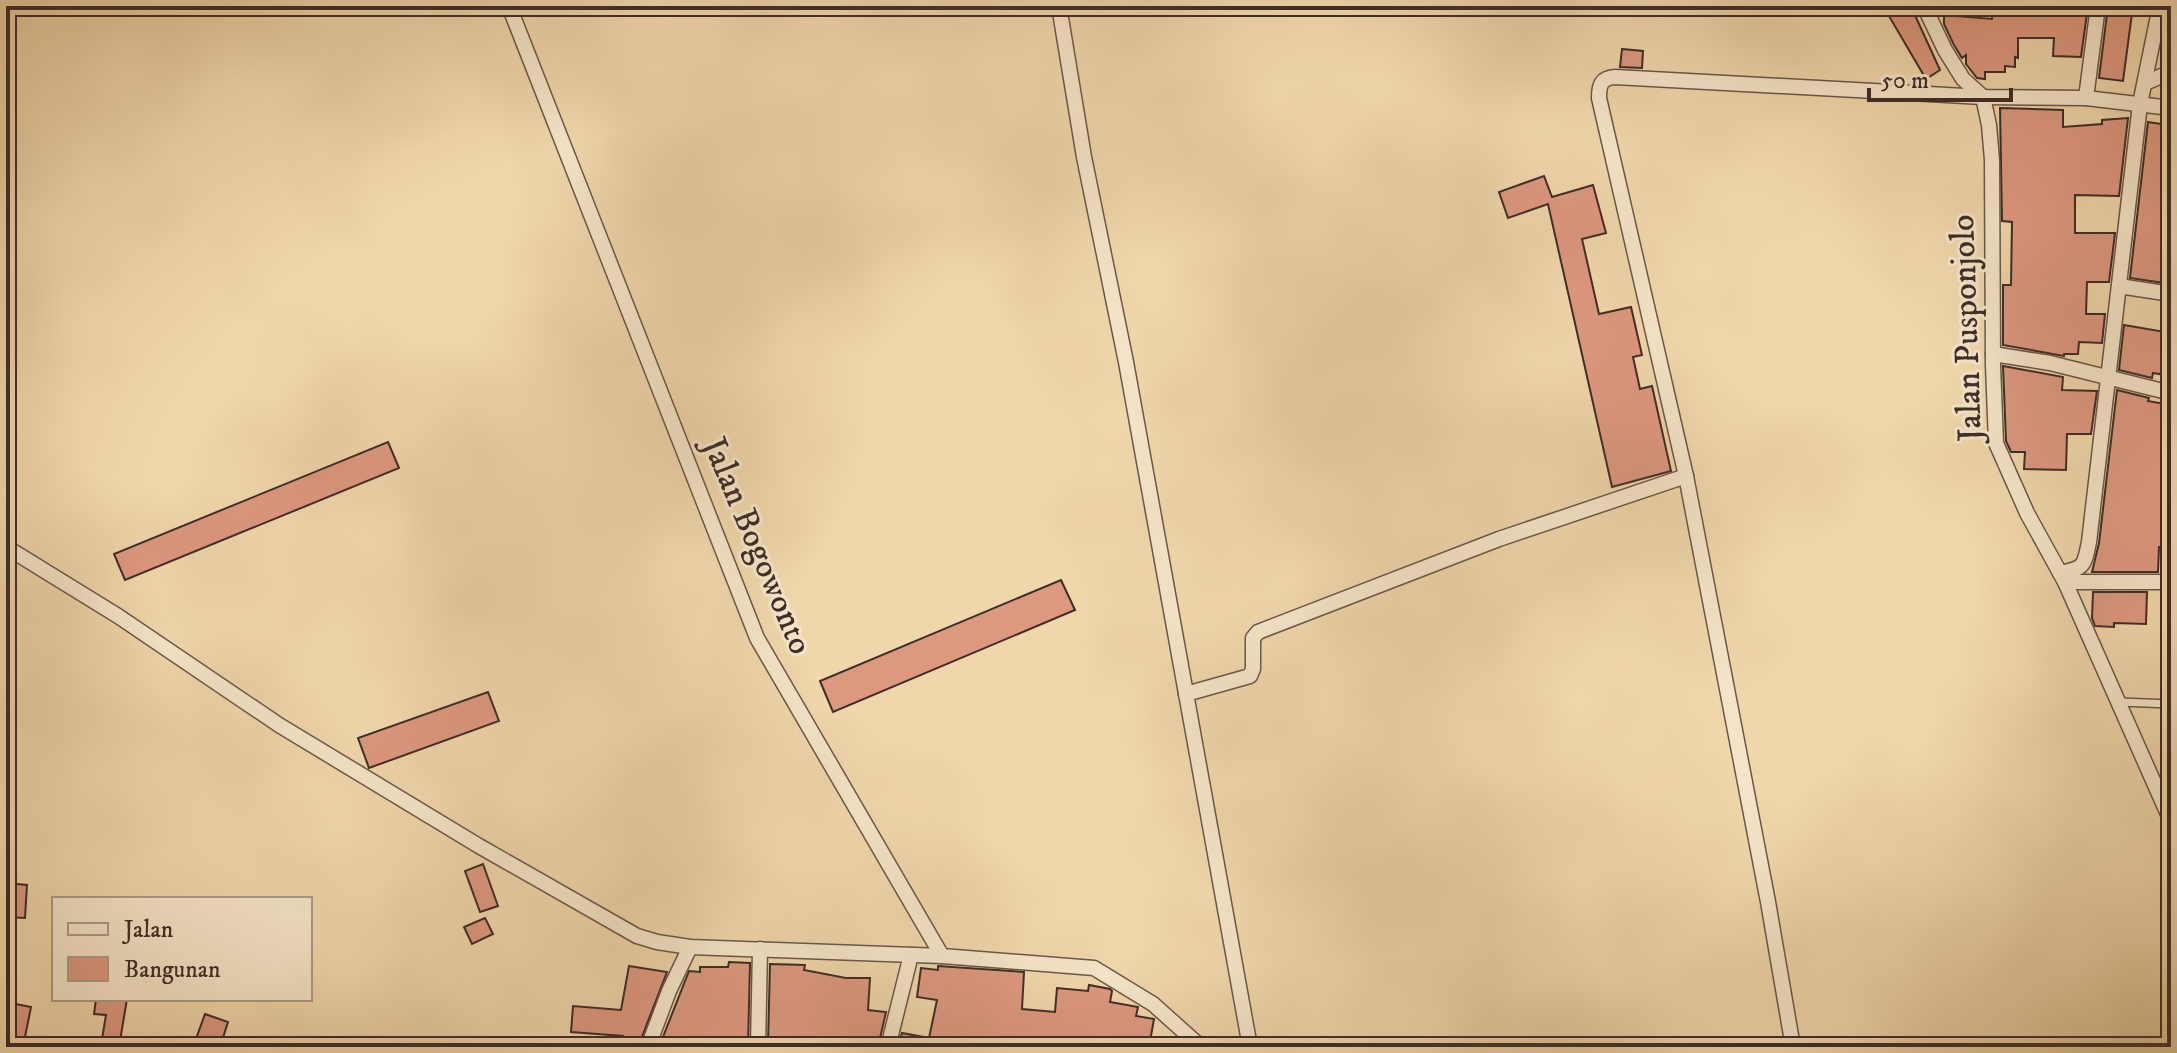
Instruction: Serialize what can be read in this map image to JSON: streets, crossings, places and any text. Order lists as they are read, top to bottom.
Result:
{
  "streets": {
    "street": ["Jalan Pusponjolo", "Jalan Bogowonto"]
  },
  "legend": ["Jalan", "Bangunan"],
  "scale_bar": "50 m"
}
